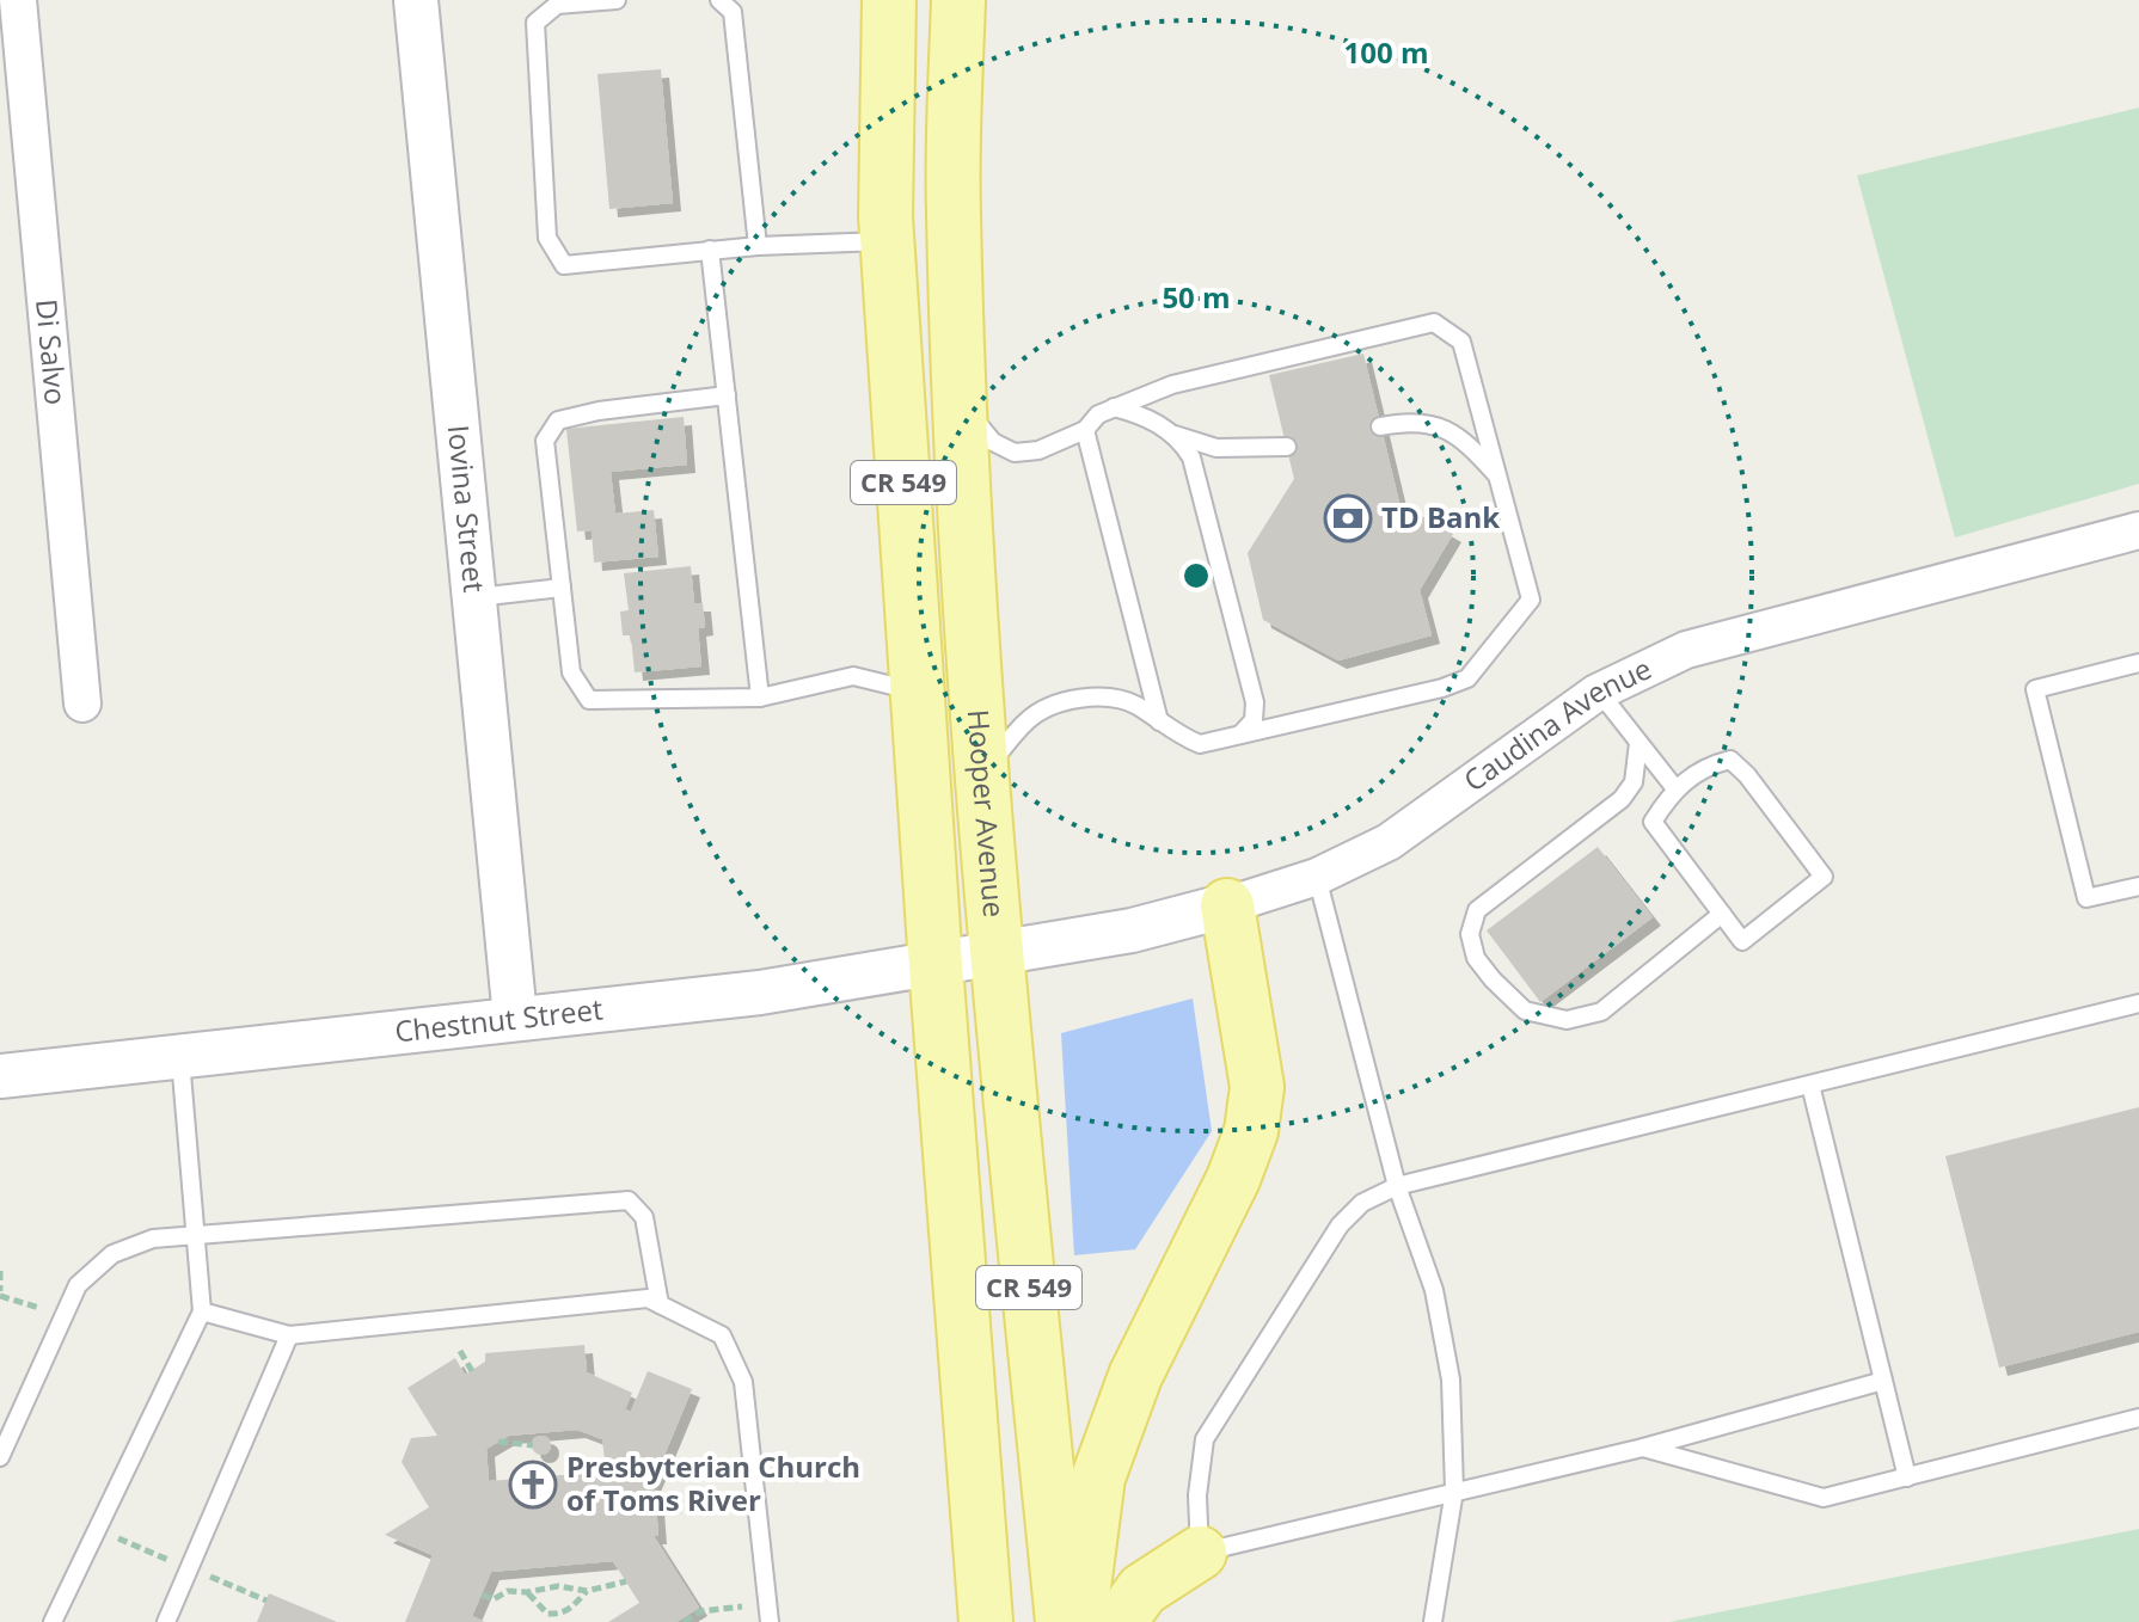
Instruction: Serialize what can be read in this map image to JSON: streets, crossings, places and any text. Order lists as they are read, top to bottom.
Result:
{
  "streets": {
    "main road": ["CR 549", "Hooper Avenue"],
    "street": [
      "Di Salvo",
      "Iovina Street",
      "Caudina Avenue",
      "Chestnut Street"
    ]
  },
  "crossings": [
    ["Iovina Street", "Chestnut Street"],
    ["Caudina Avenue", "Hooper Avenue"],
    ["Caudina Avenue", "Chestnut Street"],
    ["Hooper Avenue", "Chestnut Street"]
  ],
  "places": {
    "bank": ["TD Bank"],
    "church": ["Presbyterian Church of Toms River"]
  },
  "rings": ["100 m", "50 m"]
}
